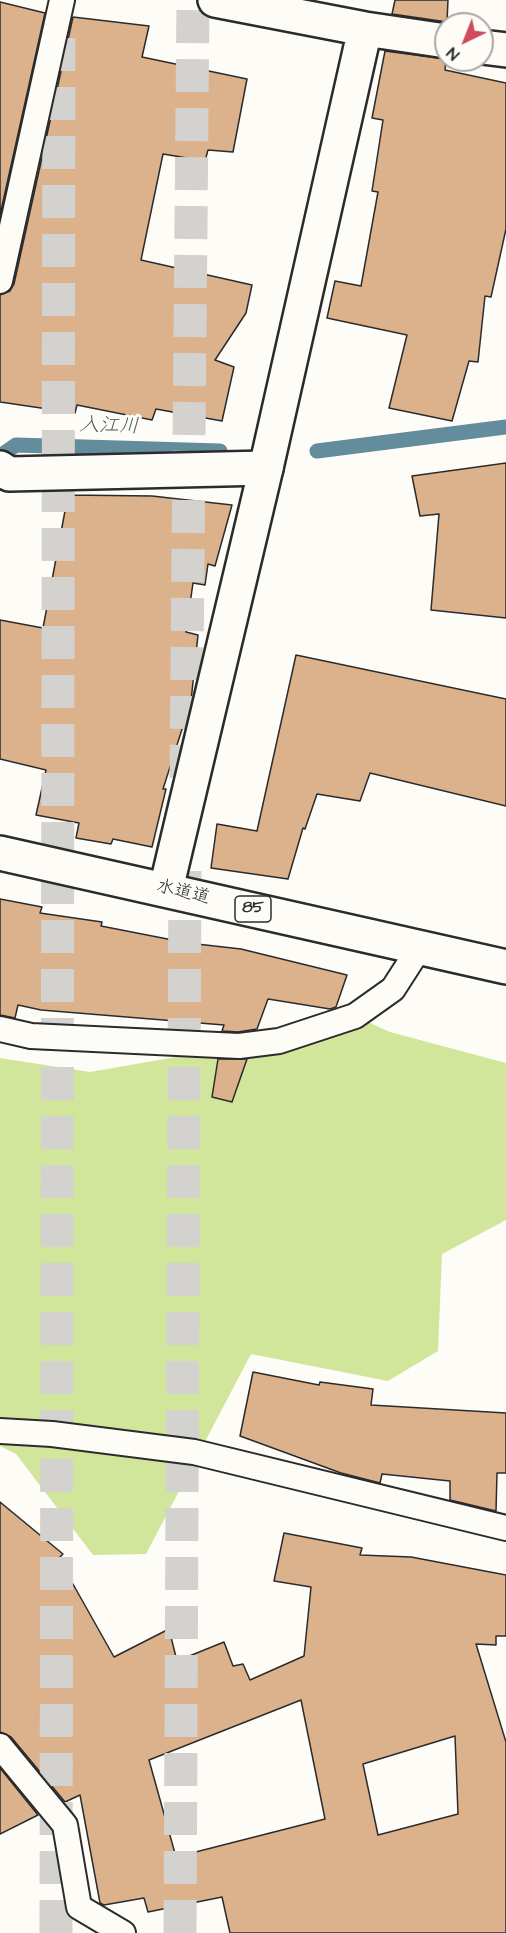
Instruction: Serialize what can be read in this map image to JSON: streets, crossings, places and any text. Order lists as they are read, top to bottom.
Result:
{
  "streets": {
    "street": ["水道道", "85"]
  },
  "water": ["入江川"],
  "north": "bottom left"
}
